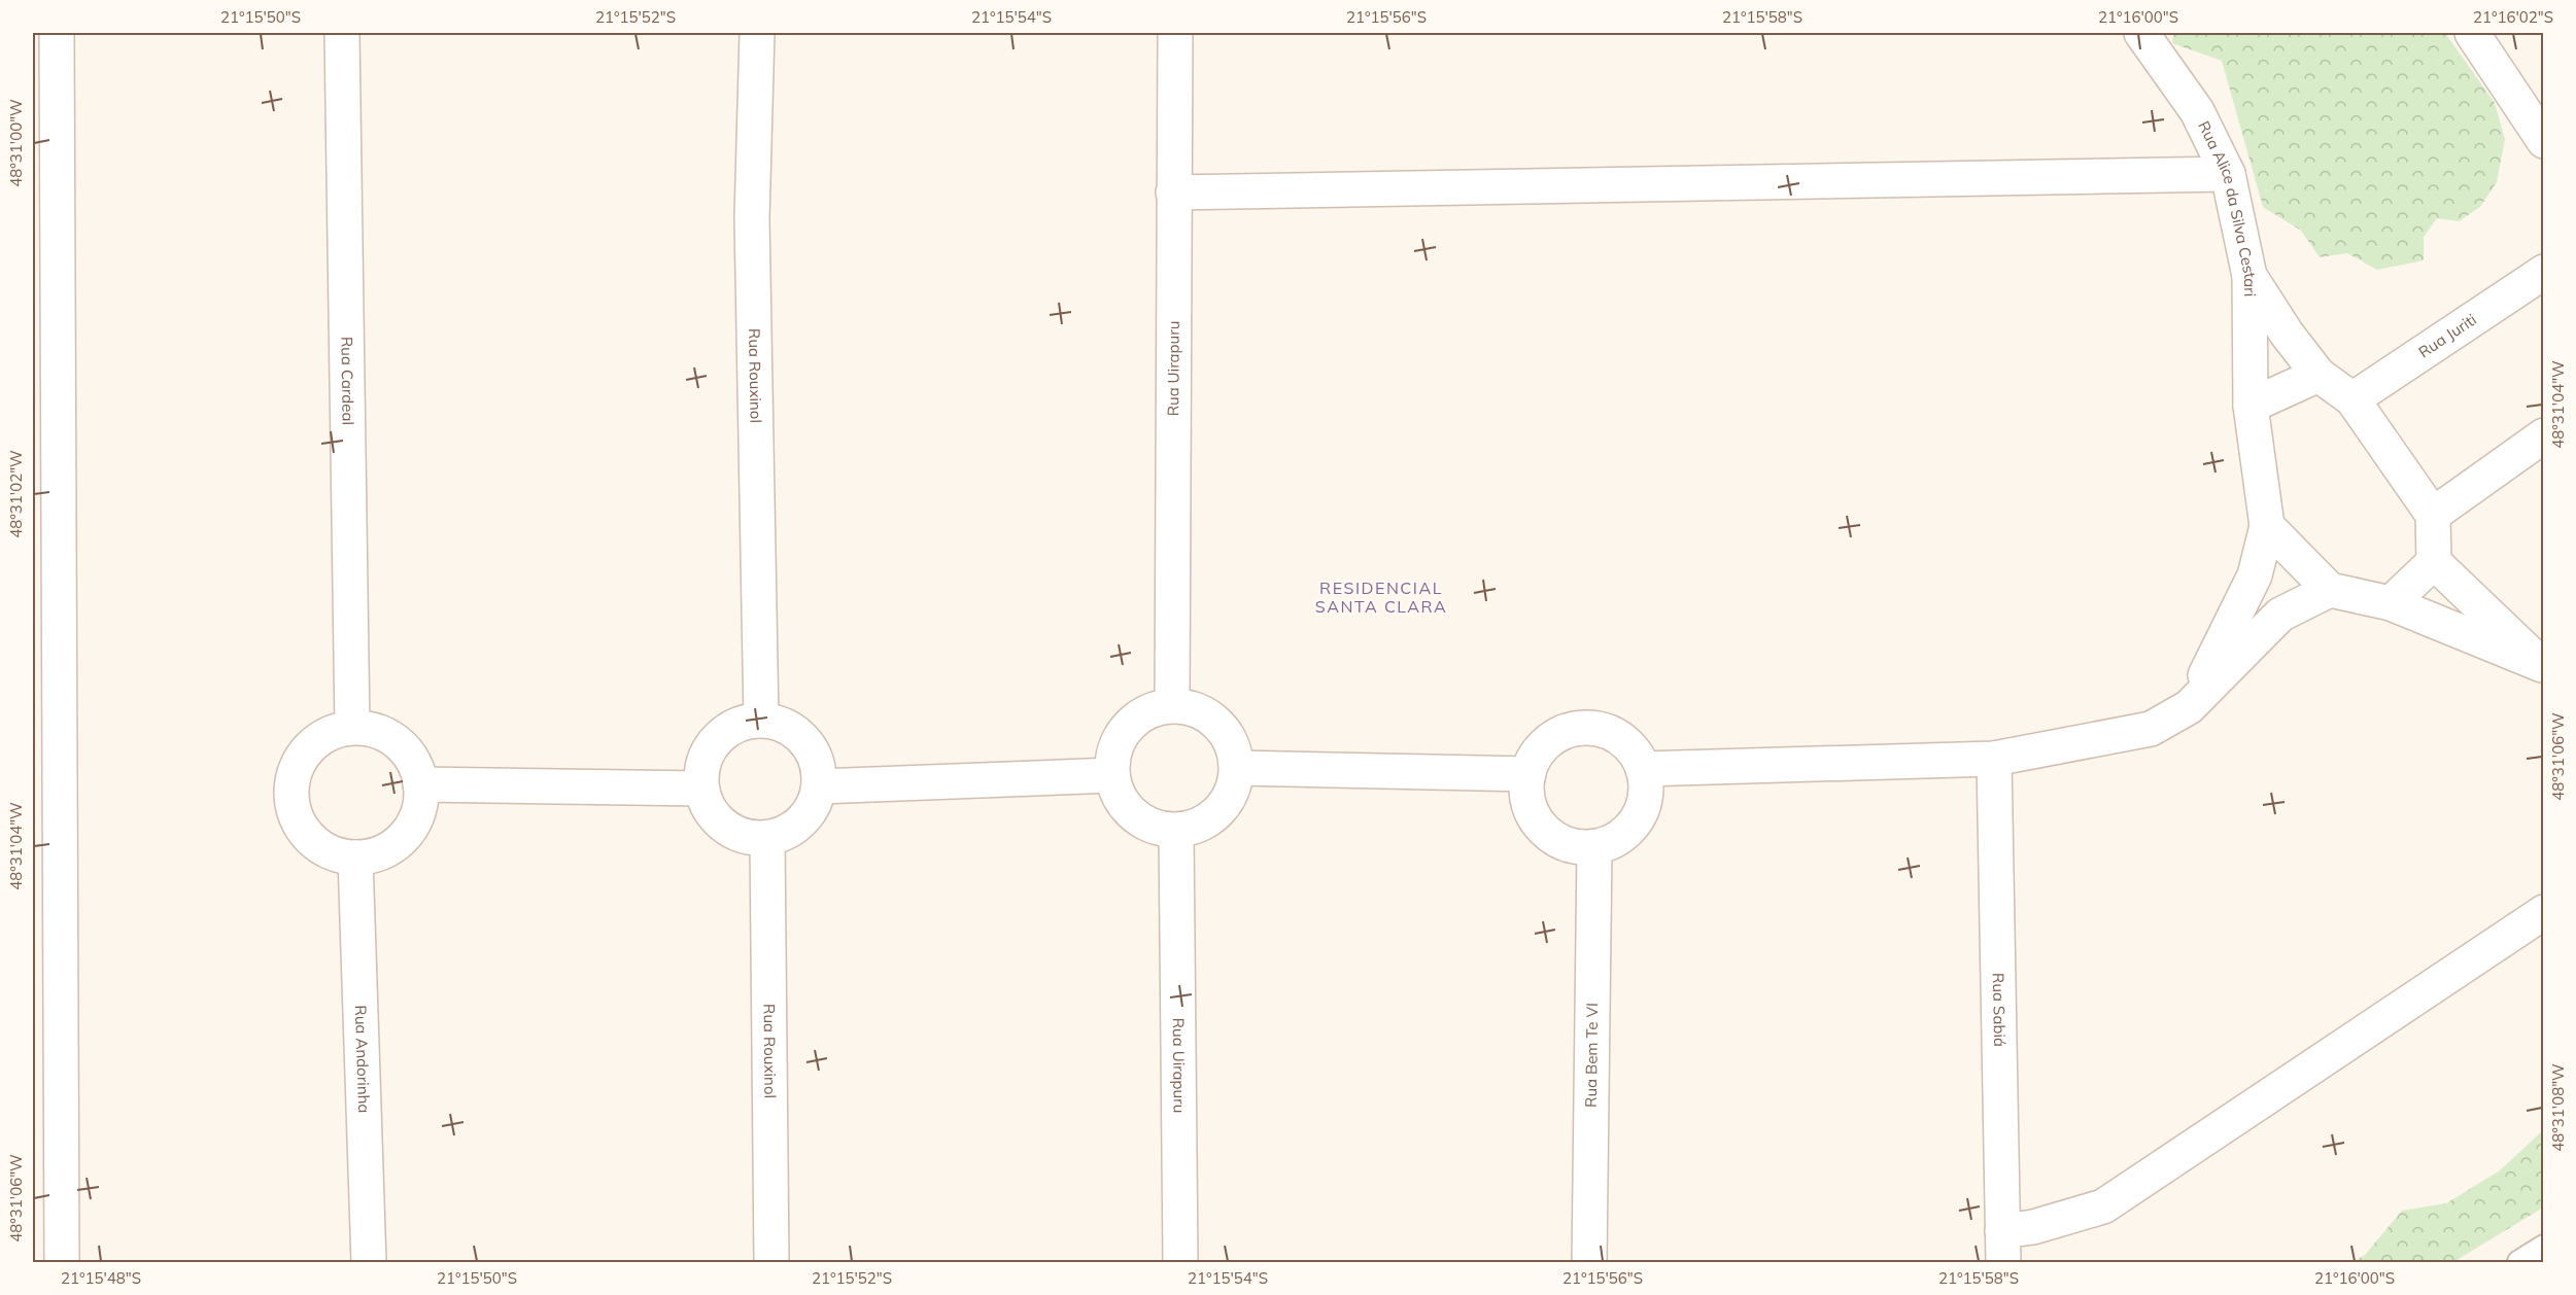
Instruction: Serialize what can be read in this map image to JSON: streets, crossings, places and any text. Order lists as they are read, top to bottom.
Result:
{
  "streets": {
    "street": [
      "Rua Alice da Silva Cestari",
      "Rua Juriti",
      "Rua Uirapuru",
      "Rua Rouxinol",
      "Rua Cardeal",
      "Rua Sabiá",
      "Rua Bem Te VI",
      "Rua Andorinha"
    ]
  },
  "crossings": [
    ["Rua Cardeal", "Rua Andorinha"]
  ],
  "districts": ["RESIDENCIAL SANTA CLARA"],
  "coordinates": [
    "21°15'50\"S",
    "21°15'52\"S",
    "21°15'54\"S",
    "21°15'56\"S",
    "21°15'58\"S",
    "21°16'00\"S",
    "21°16'02\"S",
    "48°31'00\"W",
    "48°31'04\"W",
    "48°31'02\"W",
    "48°31'06\"W",
    "48°31'08\"W",
    "21°15'48\"S"
  ]
}
